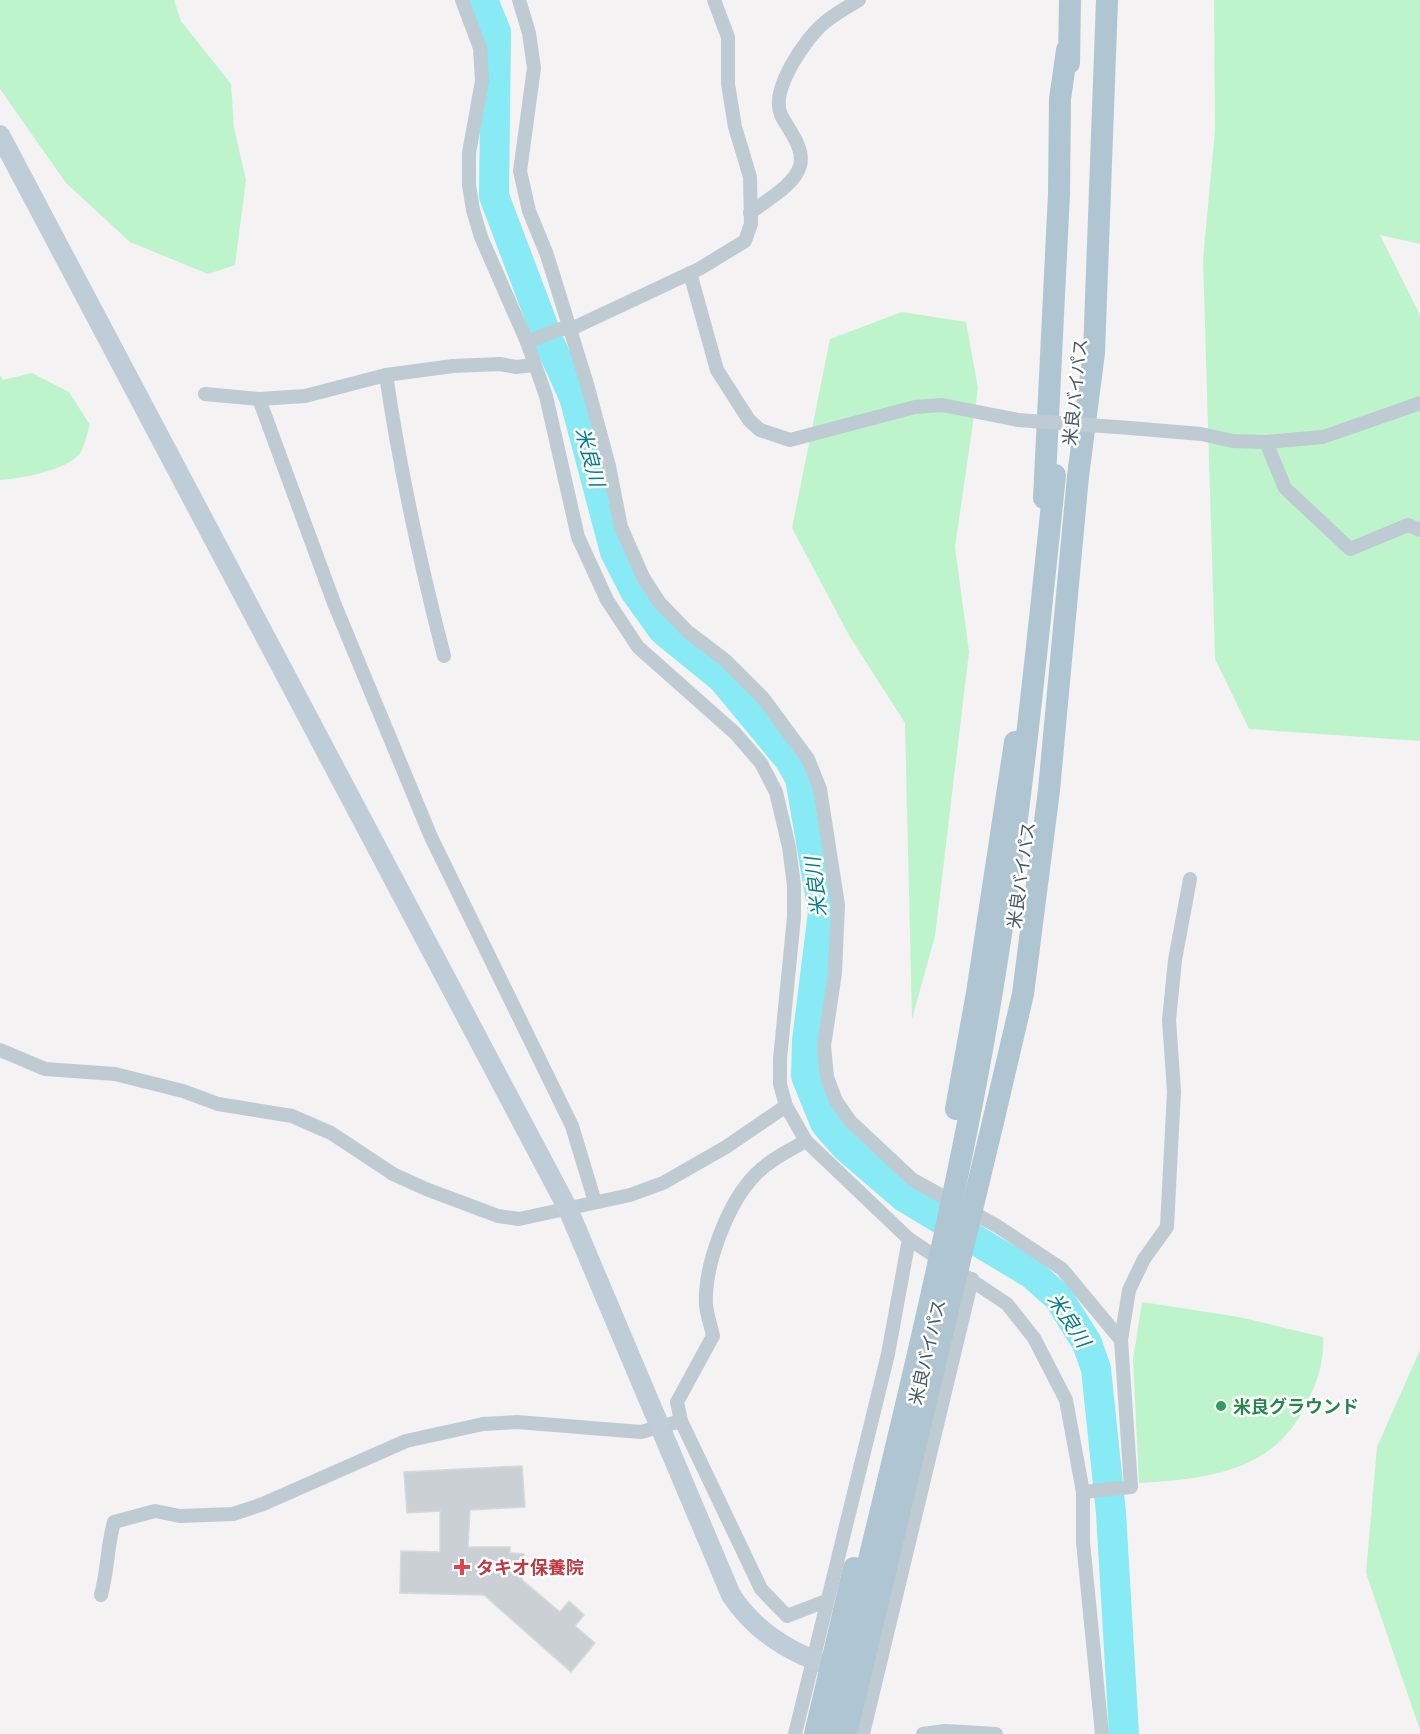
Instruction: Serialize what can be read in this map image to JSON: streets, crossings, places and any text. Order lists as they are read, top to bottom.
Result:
{
  "streets": {
    "main road": ["米良バイパス"]
  },
  "water": ["米良川"],
  "places": {
    "other": ["米良グラウンド"],
    "health": ["タキオ保養院"]
  }
}
